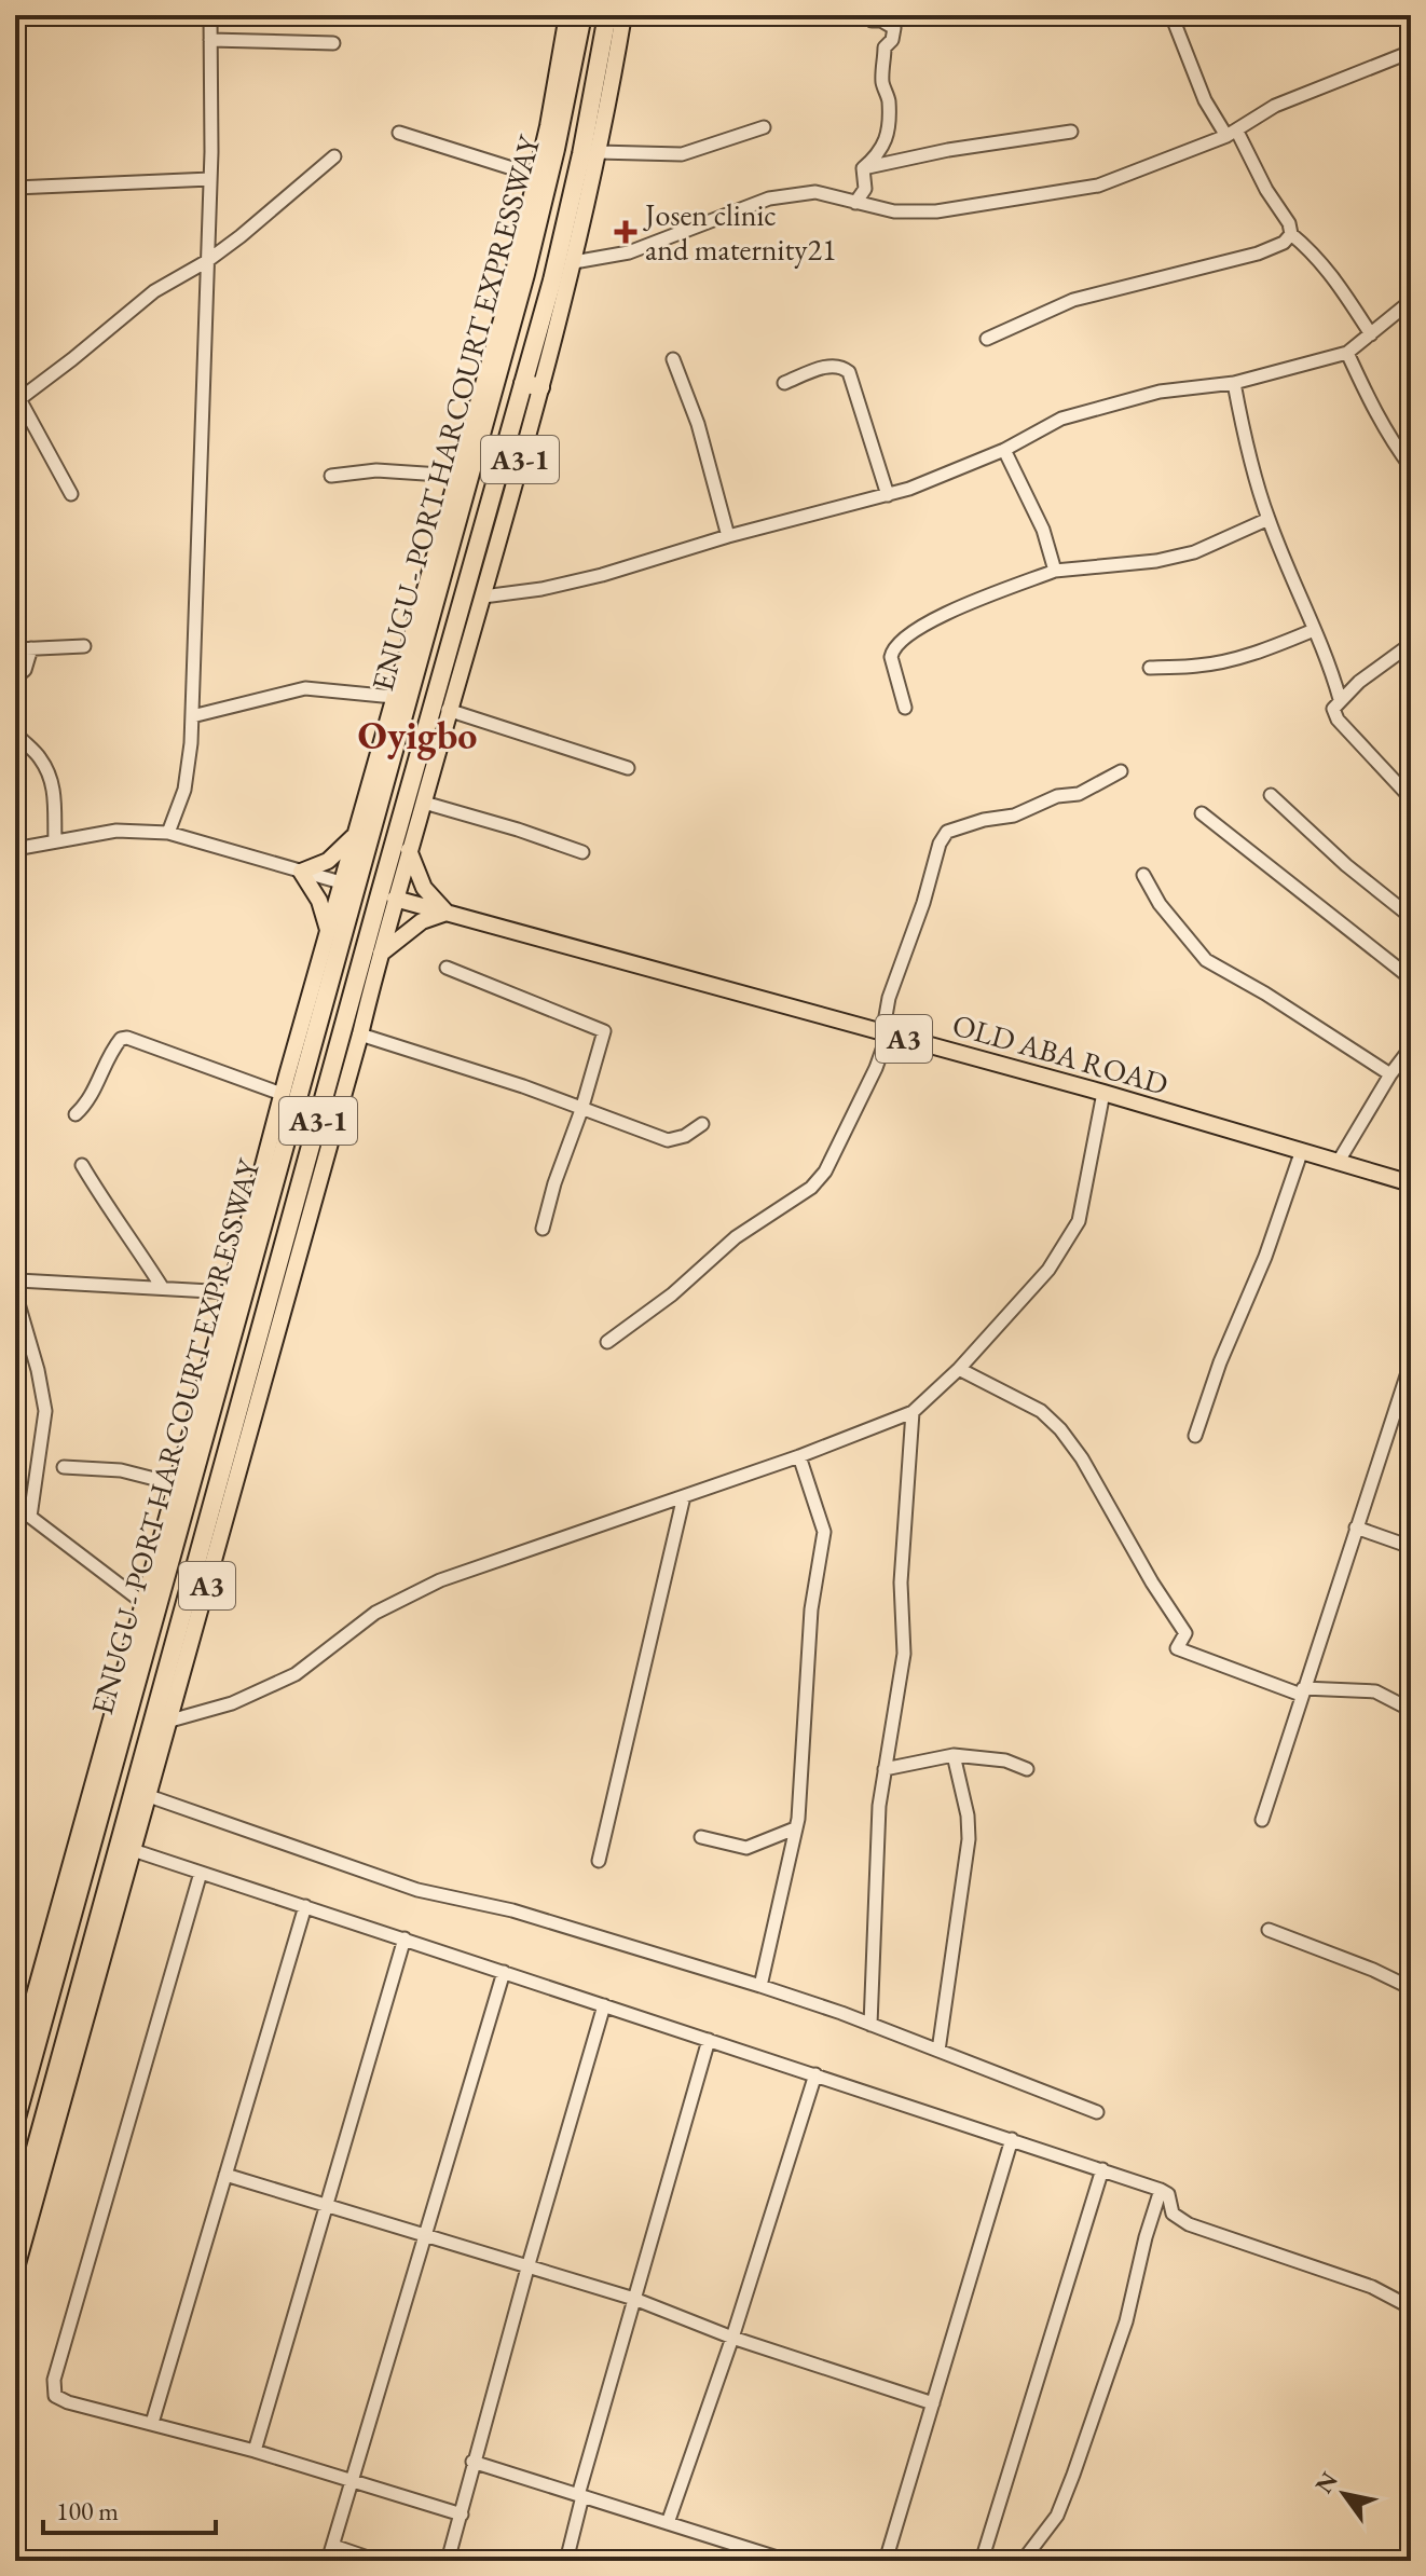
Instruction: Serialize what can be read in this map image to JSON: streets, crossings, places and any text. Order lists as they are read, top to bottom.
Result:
{
  "streets": {
    "highway": ["ENUGU - PORT HARCOURT EXPRESSWAY", "A3-1"],
    "main road": ["A3", "OLD ABA ROAD"]
  },
  "crossings": [
    ["ENUGU - PORT HARCOURT EXPRESSWAY", "OLD ABA ROAD"]
  ],
  "districts": ["Oyigbo"],
  "places": {
    "health": ["Josen clinic and maternity21"]
  },
  "scale_bar": "100 m",
  "north": "top left"
}
